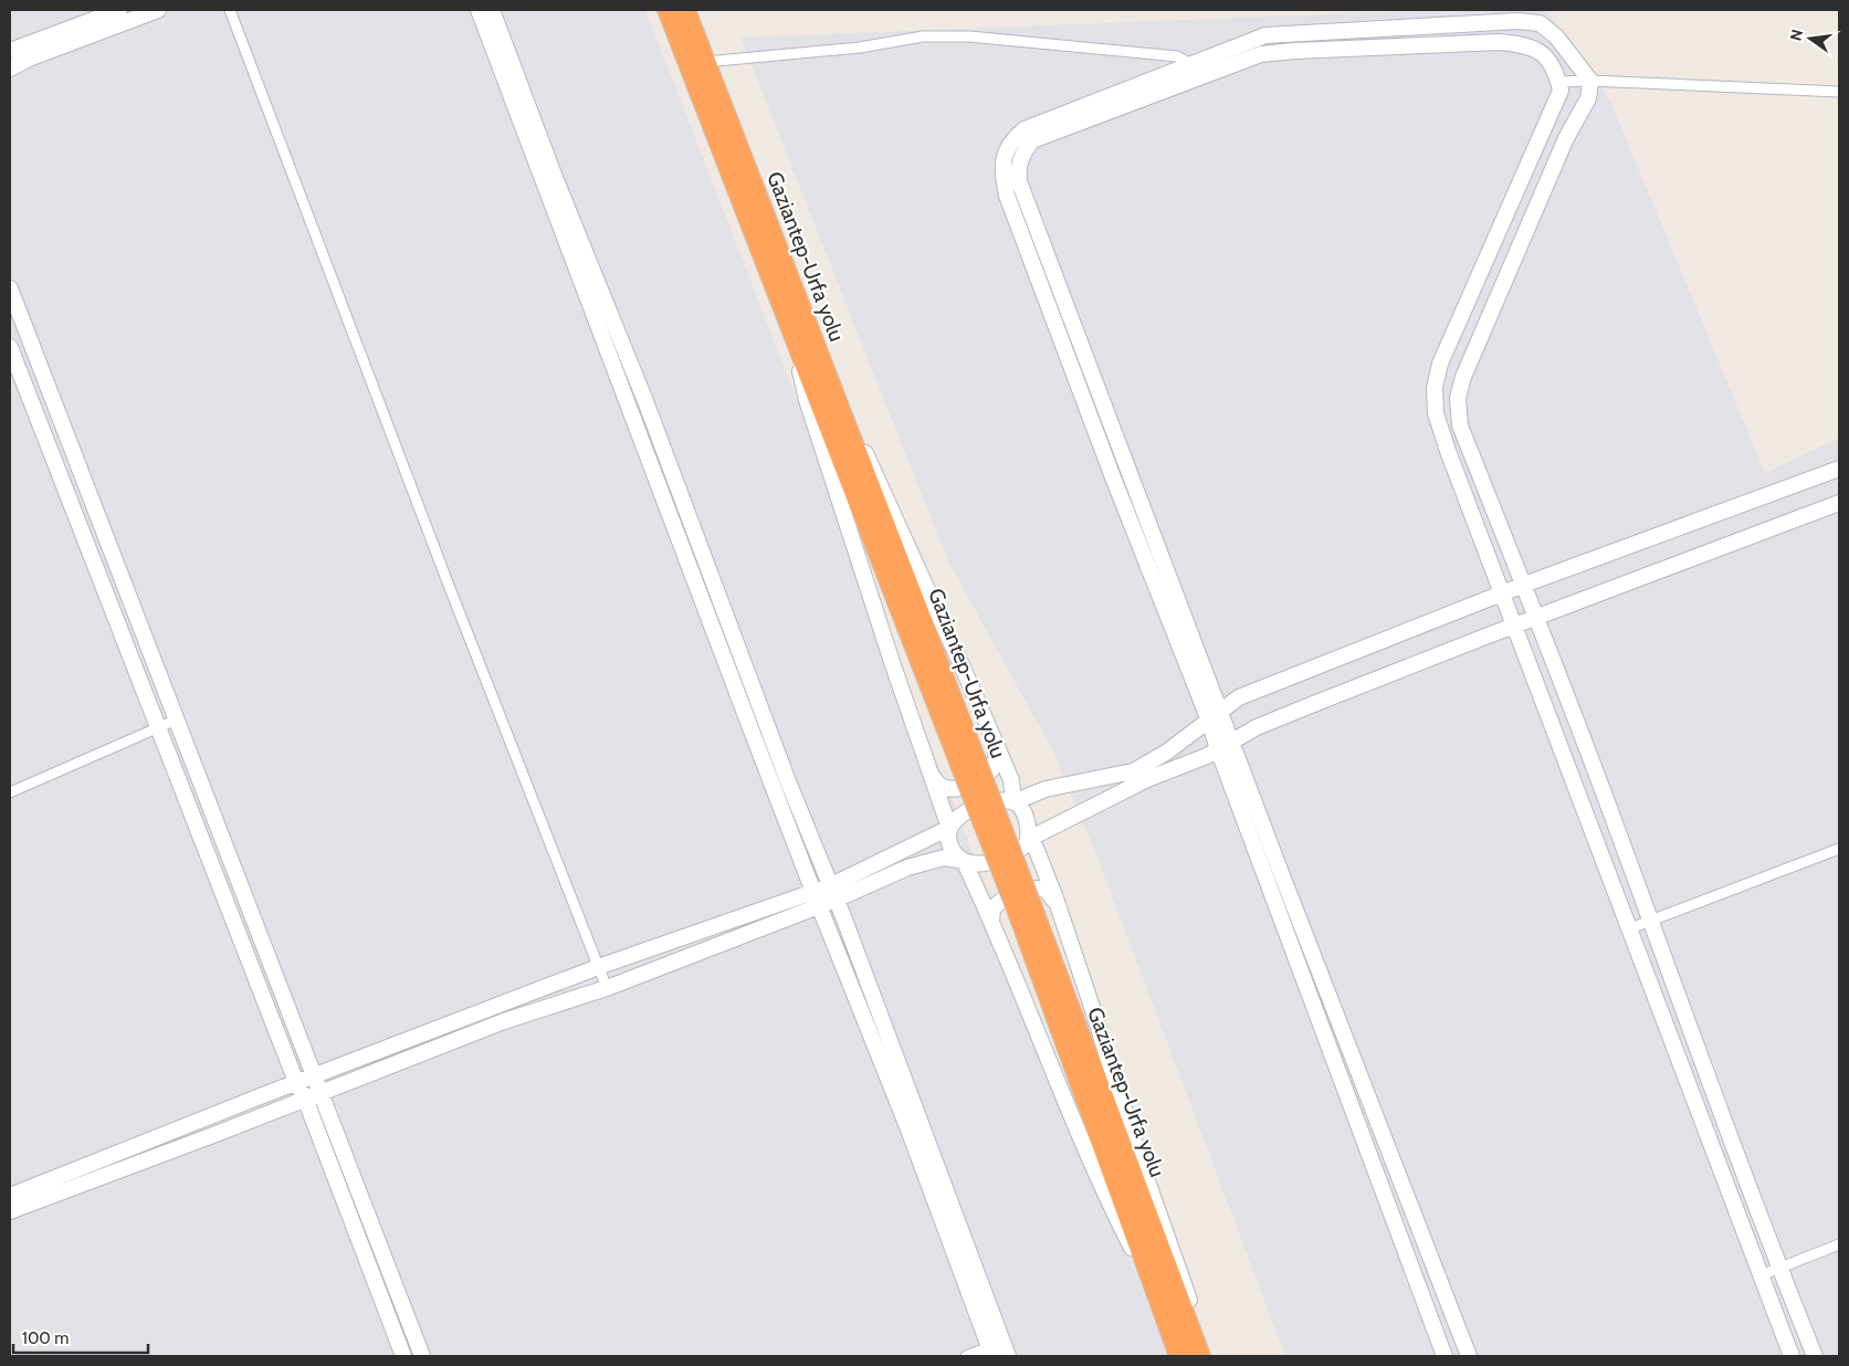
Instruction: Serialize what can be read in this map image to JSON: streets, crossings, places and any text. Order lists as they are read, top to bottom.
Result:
{
  "streets": {
    "highway": ["Gaziantep-Urfa yolu"]
  },
  "scale_bar": "100 m",
  "north": "left"
}
